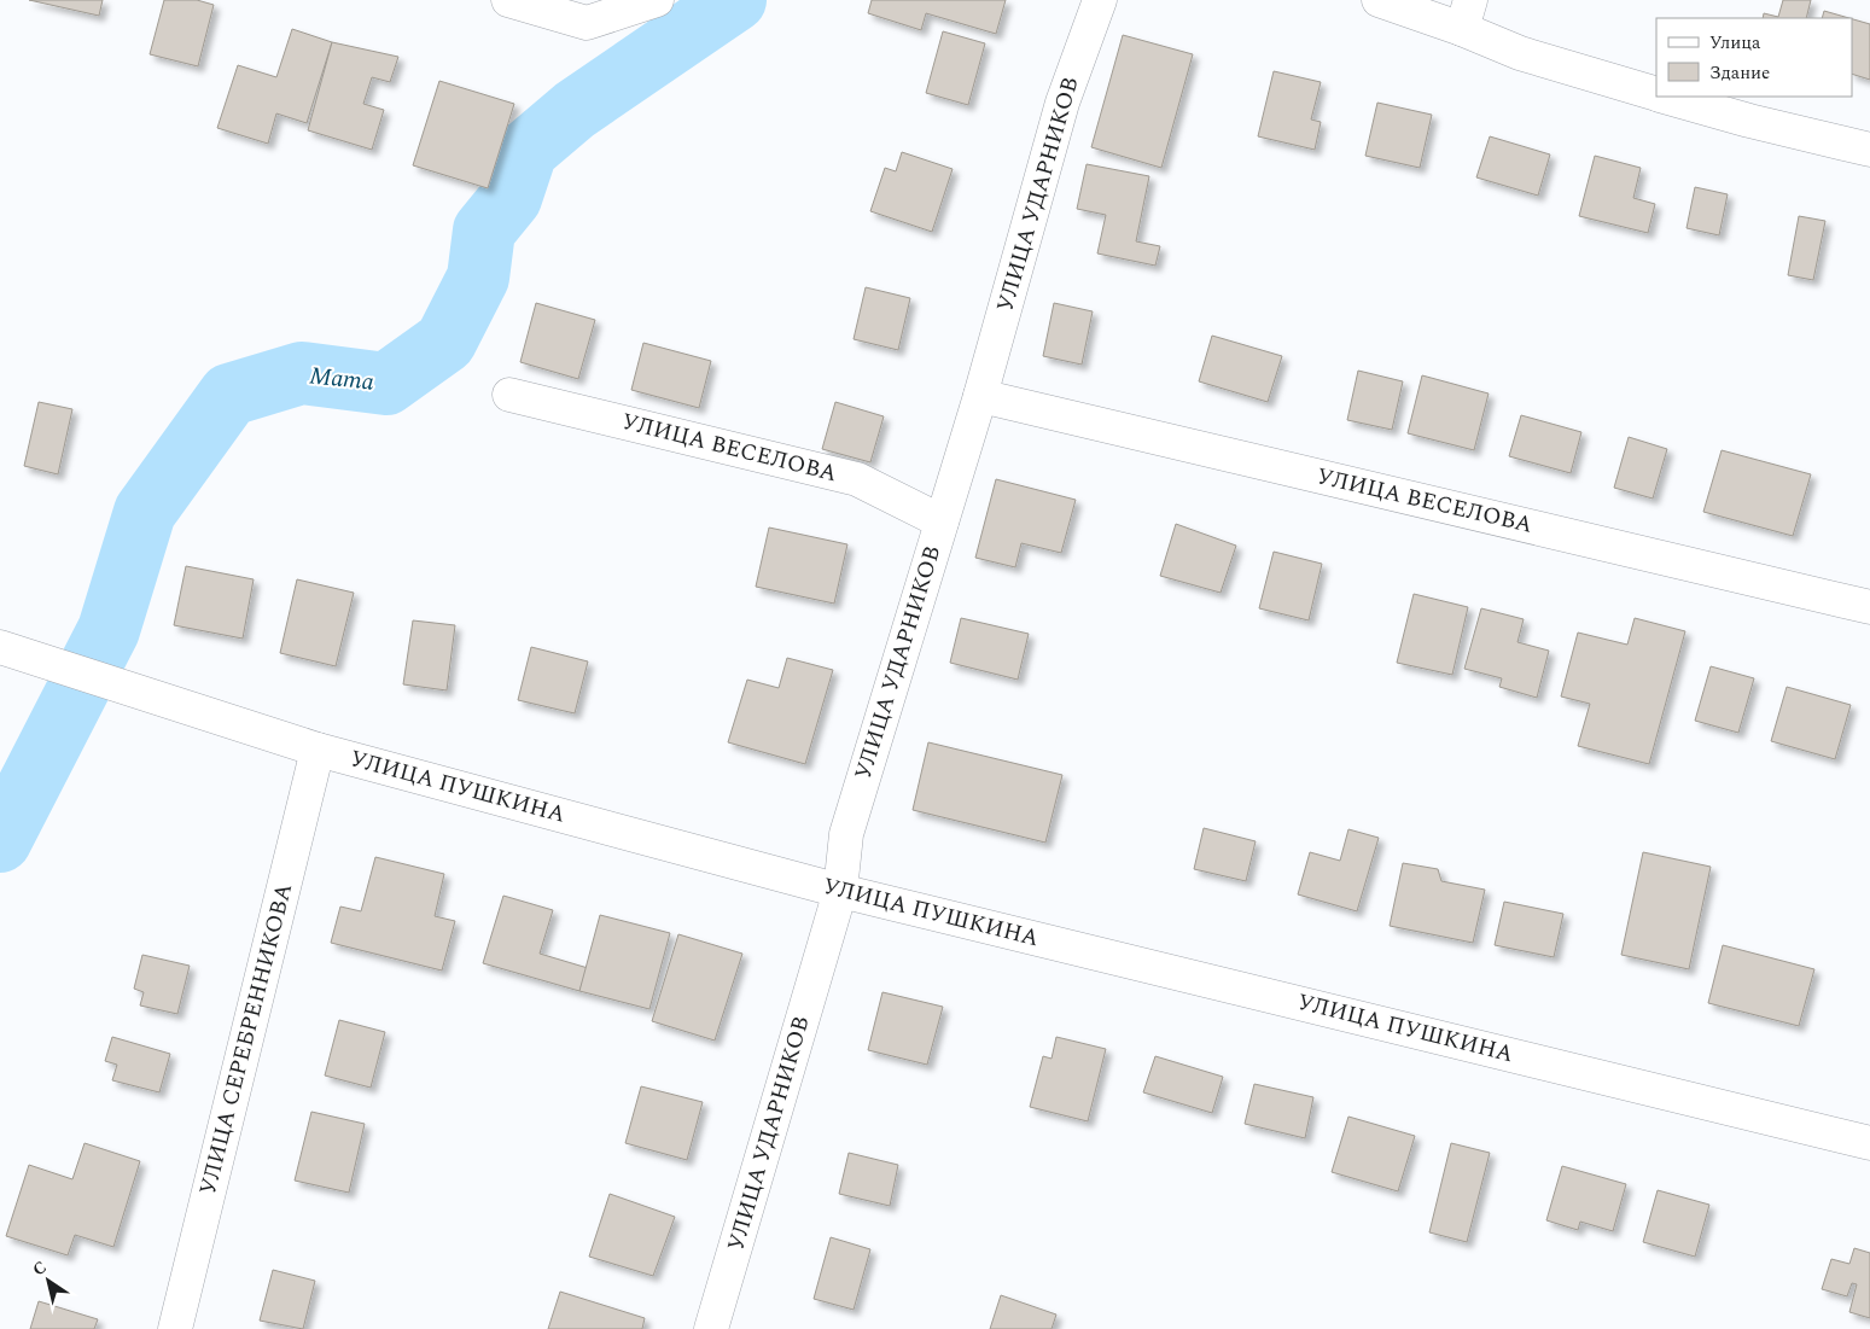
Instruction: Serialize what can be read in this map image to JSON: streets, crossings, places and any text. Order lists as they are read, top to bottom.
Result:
{
  "streets": {
    "street": [
      "УЛИЦА УДАРНИКОВ",
      "УЛИЦА ВЕСЕЛОВА",
      "УЛИЦА ПУШКИНА",
      "УЛИЦА СЕРЕБРЕННИКОВА"
    ]
  },
  "crossings": [
    ["УЛИЦА УДАРНИКОВ", "УЛИЦА ВЕСЕЛОВА"],
    ["УЛИЦА УДАРНИКОВ", "УЛИЦА ПУШКИНА"],
    ["УЛИЦА ПУШКИНА", "УЛИЦА СЕРЕБРЕННИКОВА"]
  ],
  "water": ["Мата"],
  "legend": ["Улица", "Здание"],
  "north": "top left"
}
